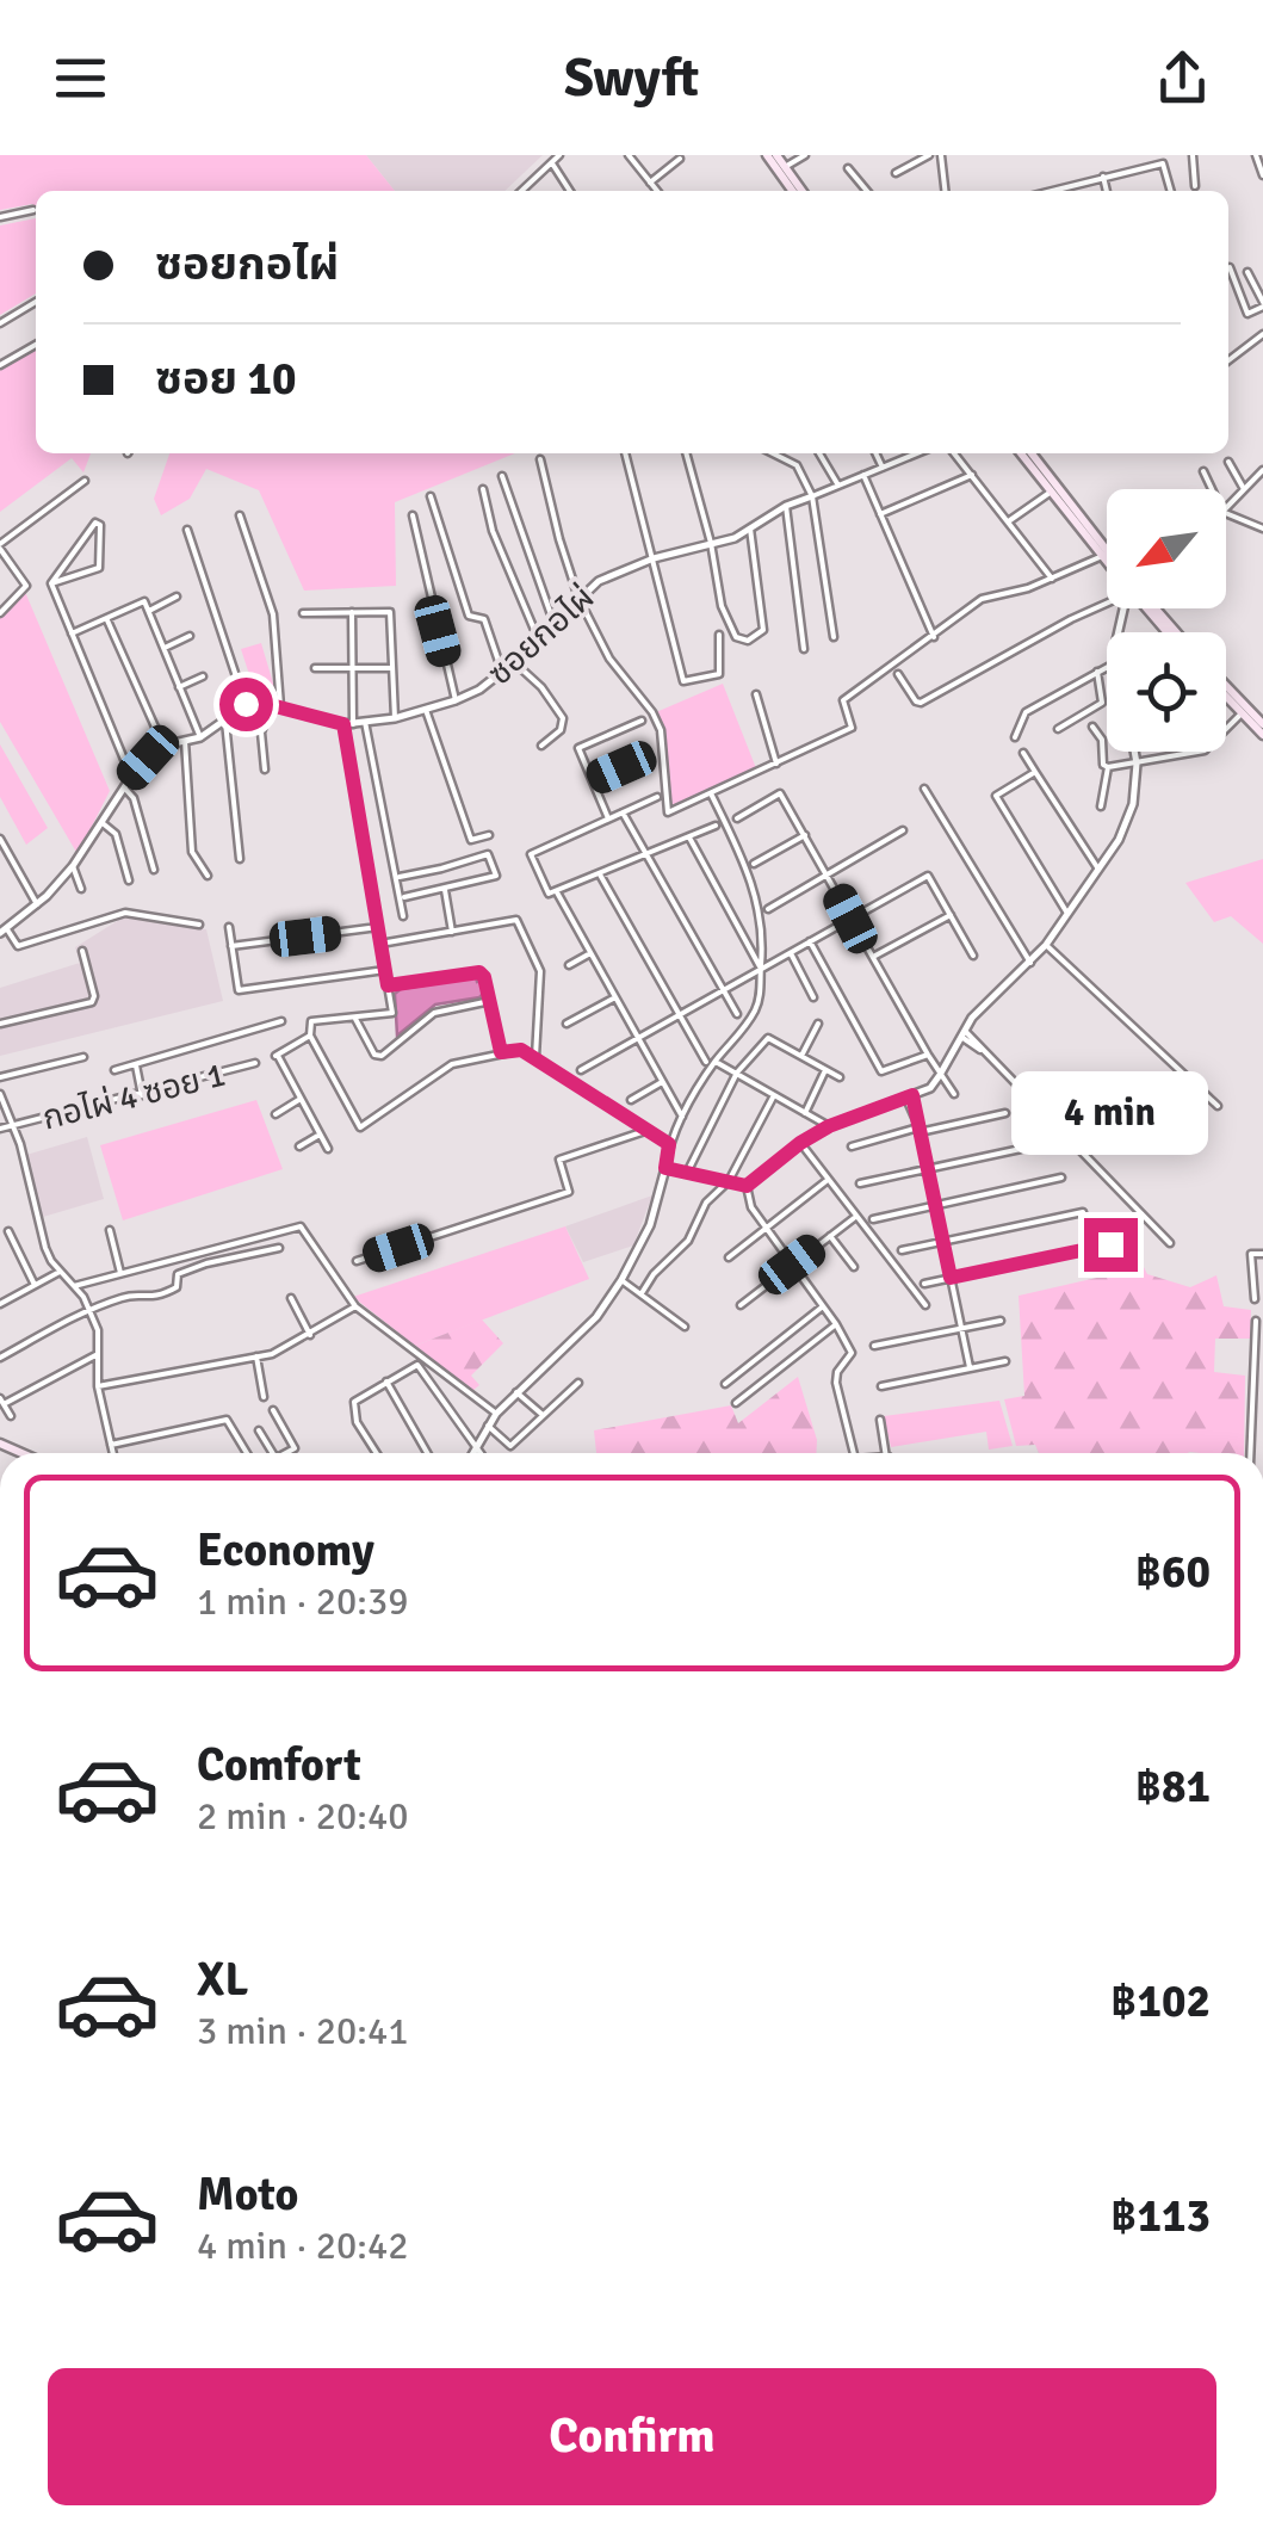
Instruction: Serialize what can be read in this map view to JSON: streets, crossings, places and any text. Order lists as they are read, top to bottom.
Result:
{
  "streets": {
    "street": ["ซอยกอไผ่", "กอไผ่ 4 ซอย 1"]
  },
  "north": "bottom left",
  "page": {
    "header": "Swyft",
    "banner": ["ซอยกอไผ่", "ซอย 10"],
    "bubble": "4 min",
    "list": [
      {
        "name": "Economy",
        "note": "1 min · 20:39",
        "value": "฿60"
      },
      {
        "name": "Comfort",
        "note": "2 min · 20:40",
        "value": "฿81"
      },
      {
        "name": "XL",
        "note": "3 min · 20:41",
        "value": "฿102"
      },
      {
        "name": "Moto",
        "note": "4 min · 20:42",
        "value": "฿113"
      }
    ],
    "buttons": "Confirm"
  }
}
